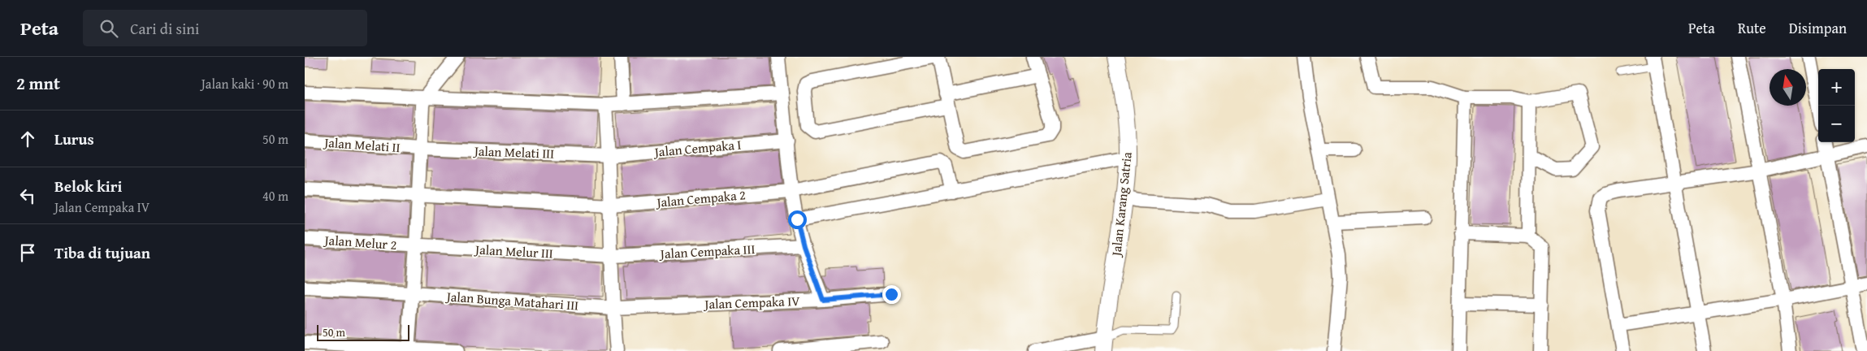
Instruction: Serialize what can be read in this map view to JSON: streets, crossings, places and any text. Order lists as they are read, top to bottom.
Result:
{
  "streets": {
    "street": [
      "Jalan Melati II",
      "Jalan Cempaka I",
      "Jalan Melati III",
      "Jalan Cempaka 2",
      "Jalan Karang Satria",
      "Jalan Melur 2",
      "Jalan Melur III",
      "Jalan Cempaka III",
      "Jalan Bunga Matahari III",
      "Jalan Cempaka IV"
    ]
  },
  "crossings": [
    ["Jalan Melati II", "Jalan Melati III"],
    ["Jalan Cempaka I", "Jalan Melati III"],
    ["Jalan Melur 2", "Jalan Melur III"],
    ["Jalan Melur III", "Jalan Cempaka III"],
    ["Jalan Bunga Matahari III", "Jalan Cempaka IV"]
  ],
  "scale_bar": "50 m",
  "north": "top",
  "page": {
    "header": "Peta",
    "search": "Cari di sini",
    "nav": ["Peta", "Rute", "Disimpan"],
    "heading": ["2 mnt", "Jalan kaki · 90 m"],
    "map_buttons": ["+", "−"],
    "list": [
      ["Lurus", "50 m"],
      ["Belok kiri", "Jalan Cempaka IV", "40 m"],
      "Tiba di tujuan"
    ],
    "scale": "50 m"
  }
}
